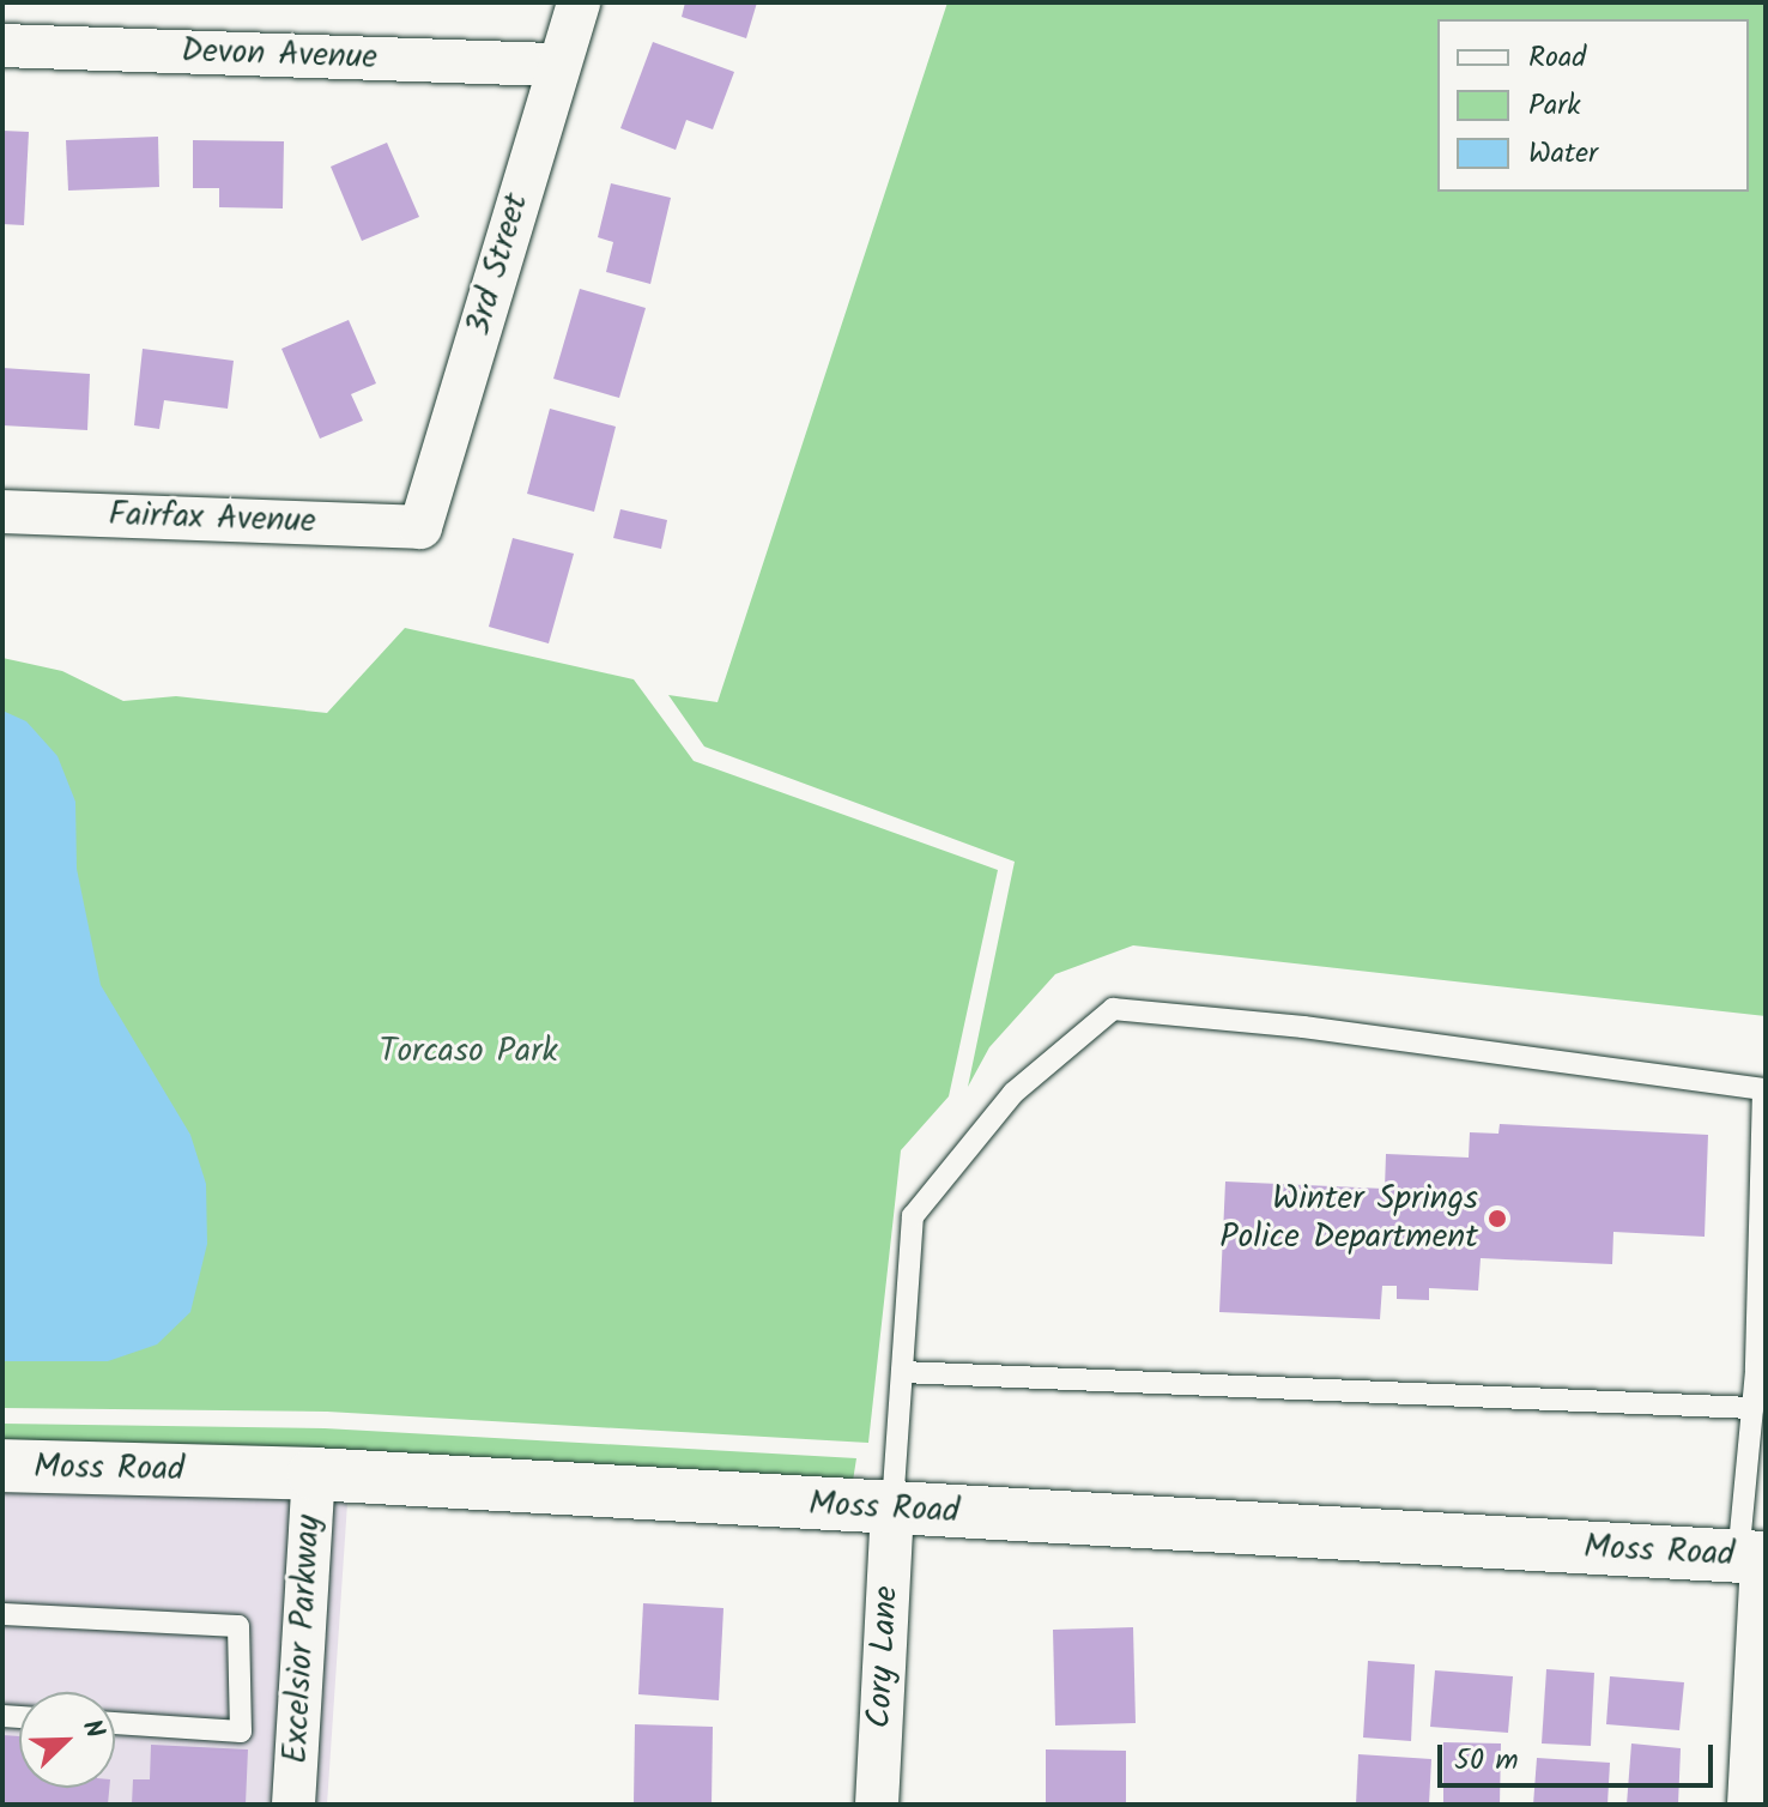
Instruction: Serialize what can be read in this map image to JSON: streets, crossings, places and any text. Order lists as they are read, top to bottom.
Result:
{
  "streets": {
    "street": [
      "Devon Avenue",
      "3rd Street",
      "Fairfax Avenue",
      "Moss Road",
      "Excelsior Parkway",
      "Cory Lane"
    ]
  },
  "crossings": [
    ["Devon Avenue", "3rd Street"],
    ["3rd Street", "Fairfax Avenue"],
    ["Moss Road", "Excelsior Parkway"],
    ["Moss Road", "Cory Lane"]
  ],
  "parks": ["Torcaso Park"],
  "places": ["Winter Springs Police Department"],
  "legend": ["Road", "Park", "Water"],
  "scale_bar": "50 m",
  "north": "top right"
}
